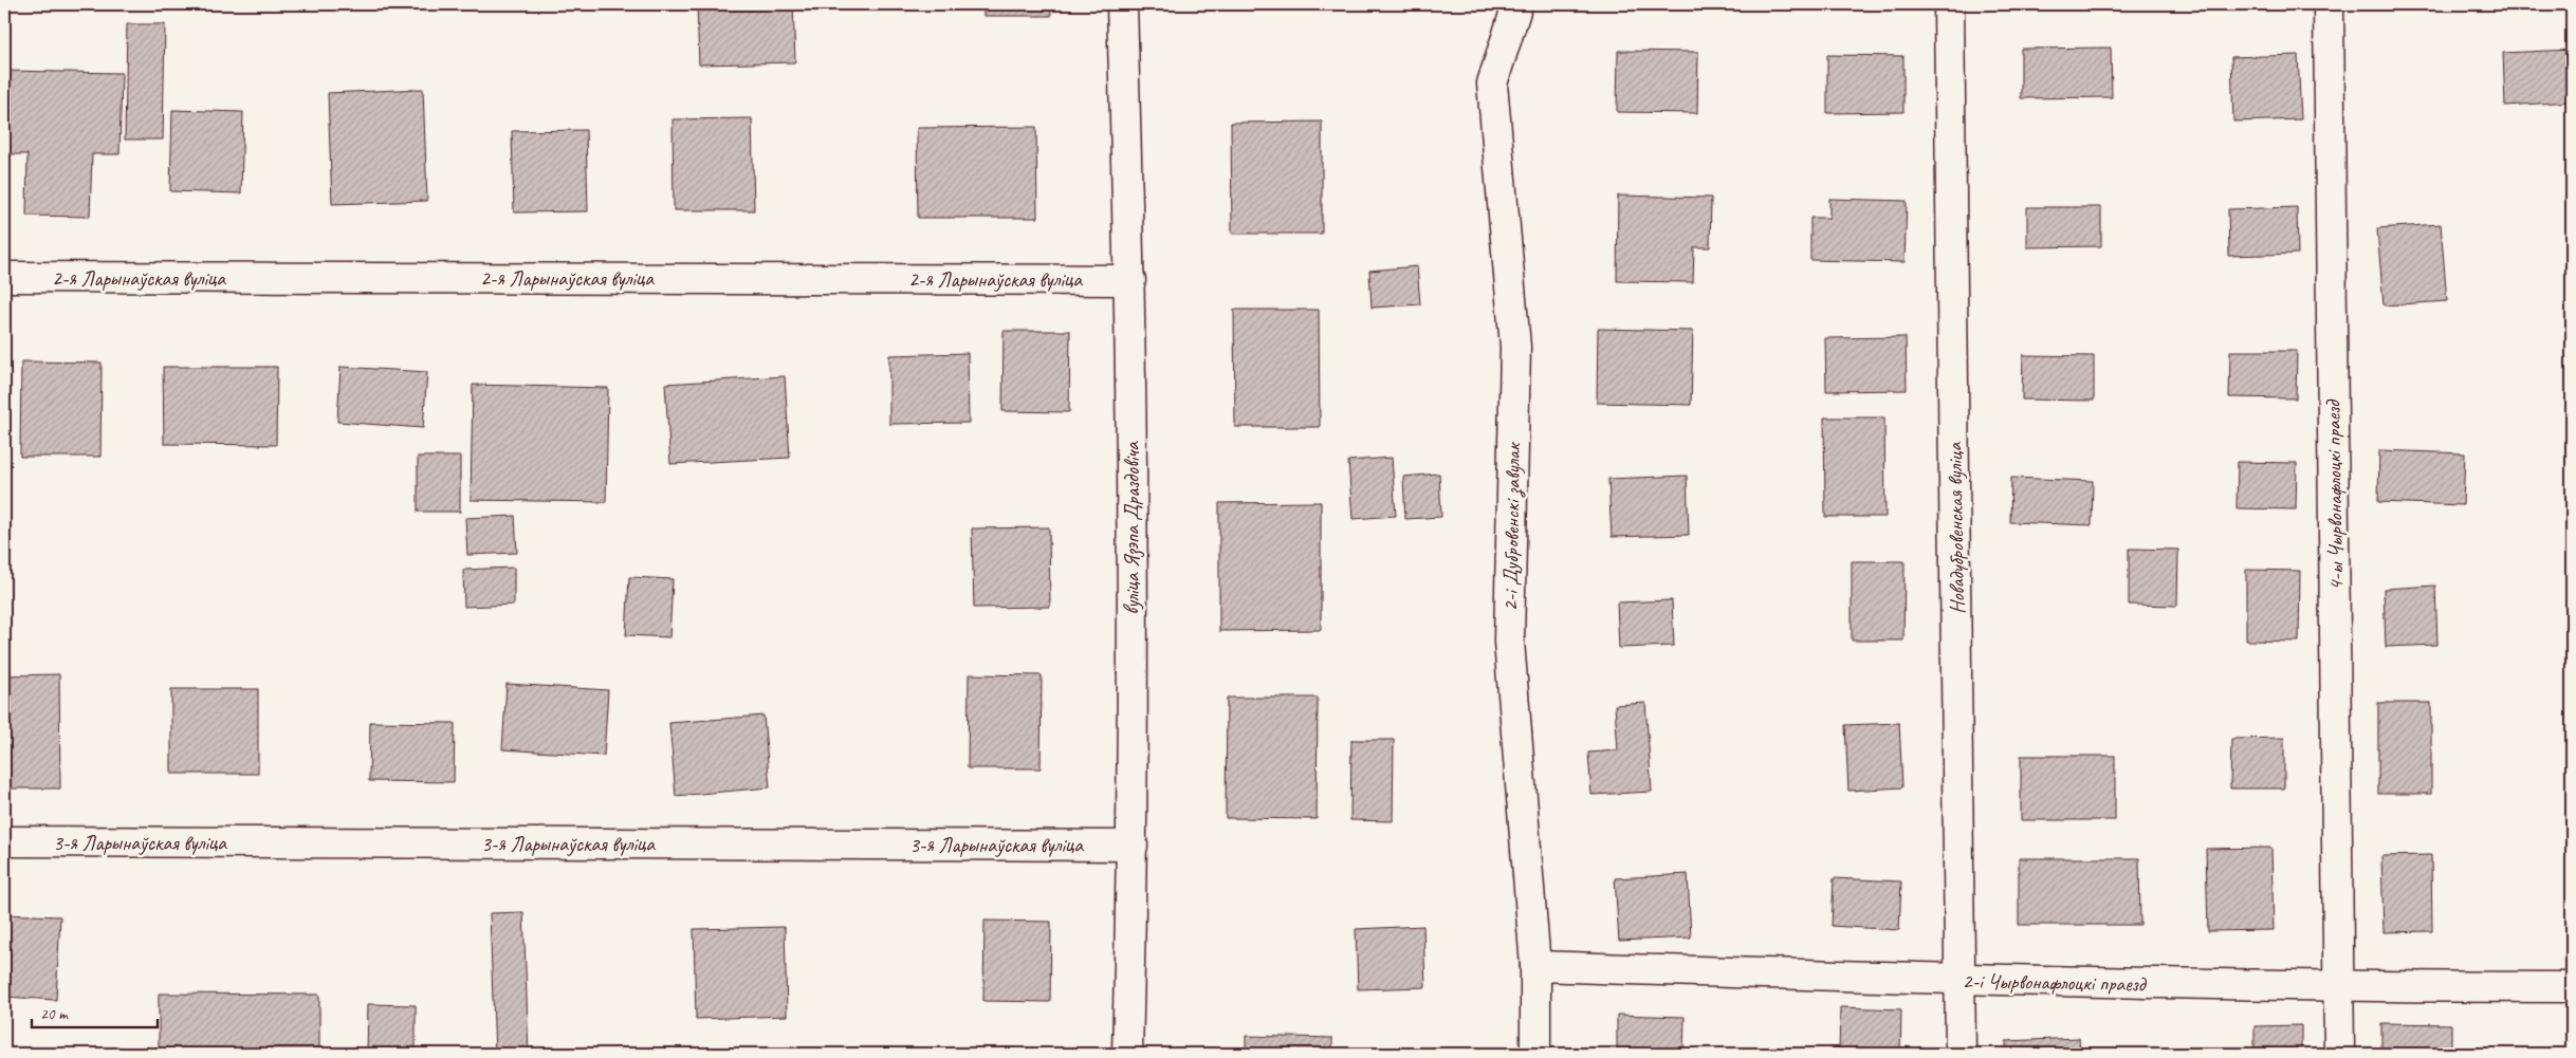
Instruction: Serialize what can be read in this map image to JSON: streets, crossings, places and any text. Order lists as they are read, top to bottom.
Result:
{
  "streets": {
    "street": [
      "2-я Ларынаўская вуліца",
      "4-ы Чырвонафлоцкі праезд",
      "2-і Дубровенскі завулак",
      "вуліца Язэпа Драздовіча",
      "Новадубровенская вуліца",
      "3-я Ларынаўская вуліца",
      "2-і Чырвонафлоцкі праезд"
    ]
  },
  "crossings": [
    ["2-я Ларынаўская вуліца", "вуліца Язэпа Драздовіча"],
    ["4-ы Чырвонафлоцкі праезд", "2-і Чырвонафлоцкі праезд"],
    ["2-і Дубровенскі завулак", "2-і Чырвонафлоцкі праезд"],
    ["вуліца Язэпа Драздовіча", "3-я Ларынаўская вуліца"],
    ["Новадубровенская вуліца", "2-і Чырвонафлоцкі праезд"]
  ],
  "scale_bar": "20 m"
}
